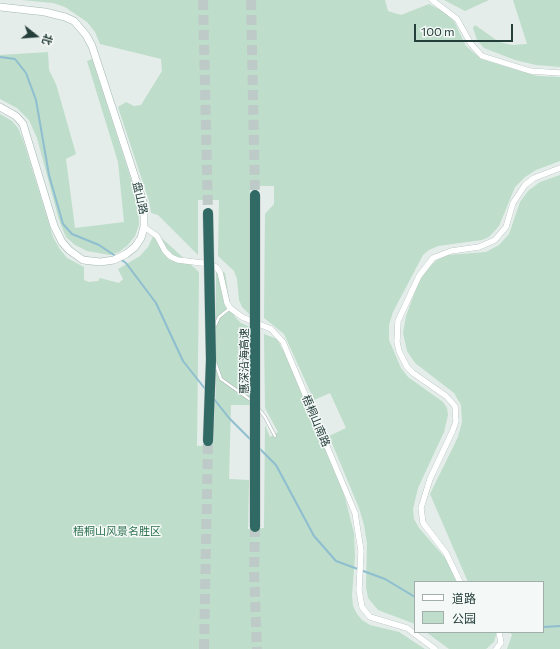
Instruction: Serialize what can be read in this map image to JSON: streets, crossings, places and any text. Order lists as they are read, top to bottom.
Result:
{
  "streets": {
    "highway": ["惠深沿海高速"],
    "main road": ["盘山路"],
    "street": ["梧桐山南路"]
  },
  "parks": ["梧桐山风景名胜区"],
  "legend": ["道路", "公园"],
  "scale_bar": "100 m",
  "north": "right"
}
